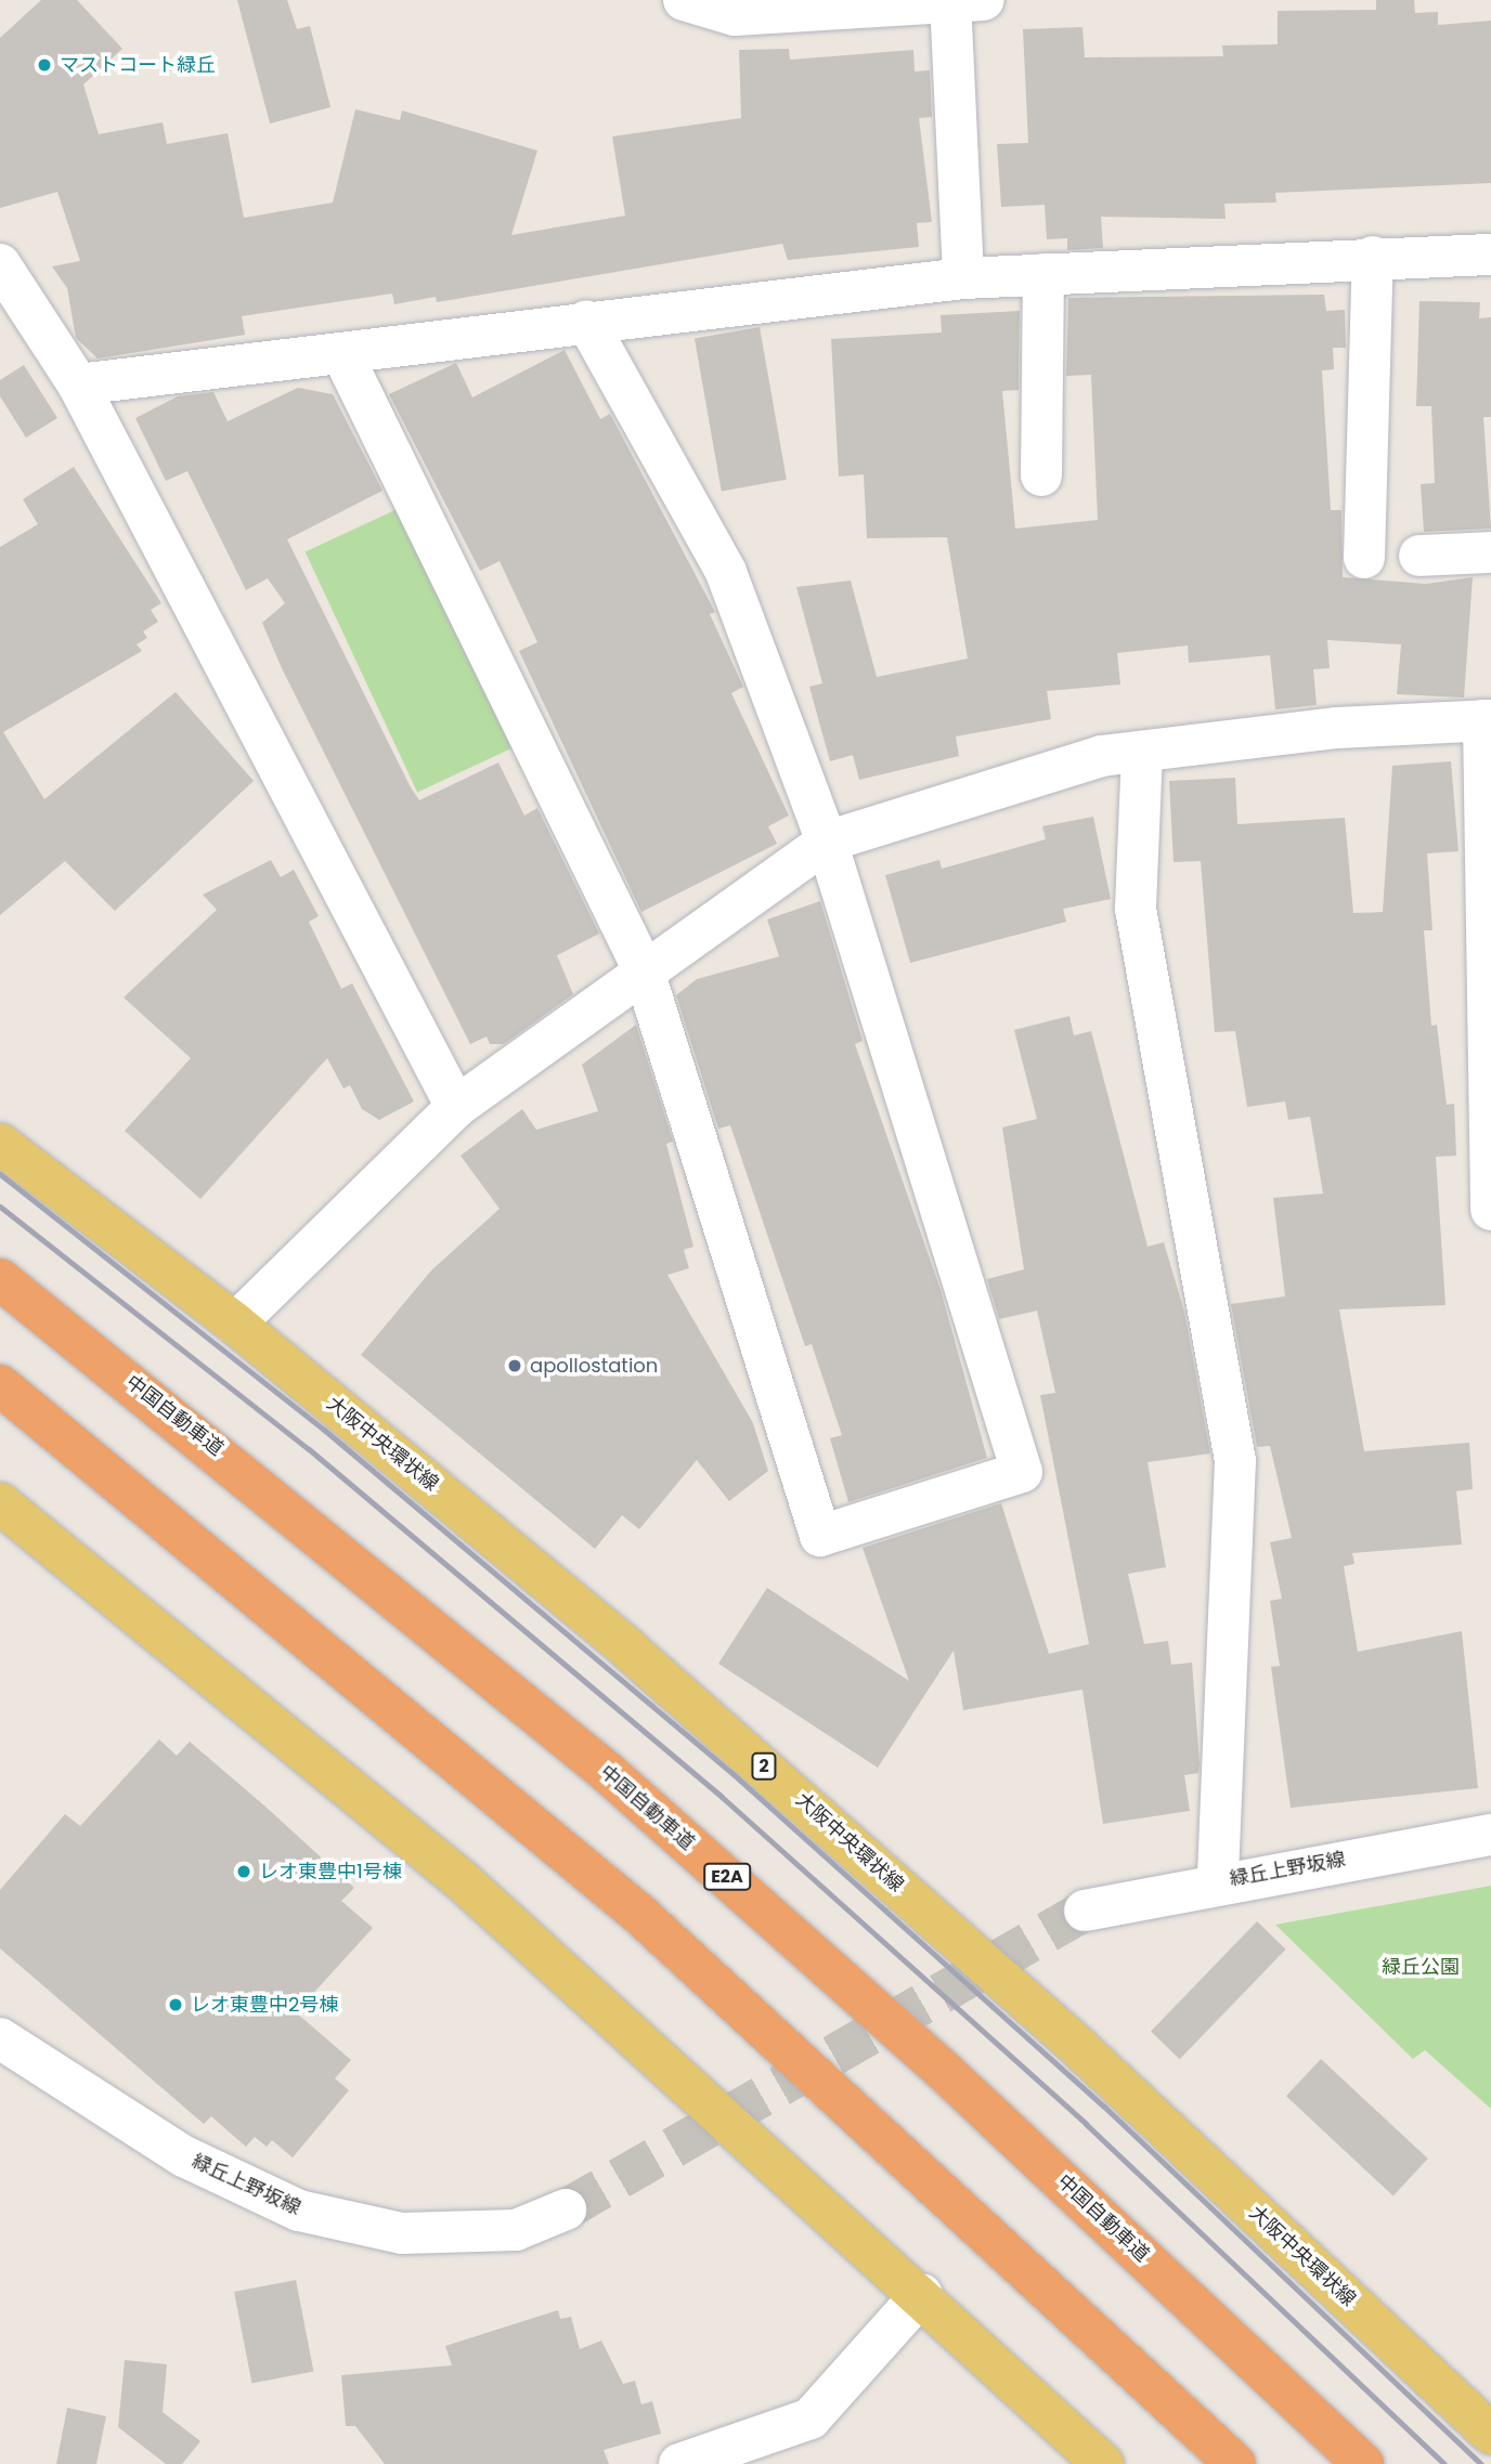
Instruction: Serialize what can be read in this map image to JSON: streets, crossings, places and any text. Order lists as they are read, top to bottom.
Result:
{
  "streets": {
    "highway": ["中国自動車道", "E2A"],
    "main road": ["大阪中央環状線", "2"],
    "street": ["緑丘上野坂線"]
  },
  "parks": ["緑丘公園"],
  "places": [
    "マストコート緑丘",
    "apollostation",
    "レオ東豊中1号棟",
    "レオ東豊中2号棟"
  ]
}
